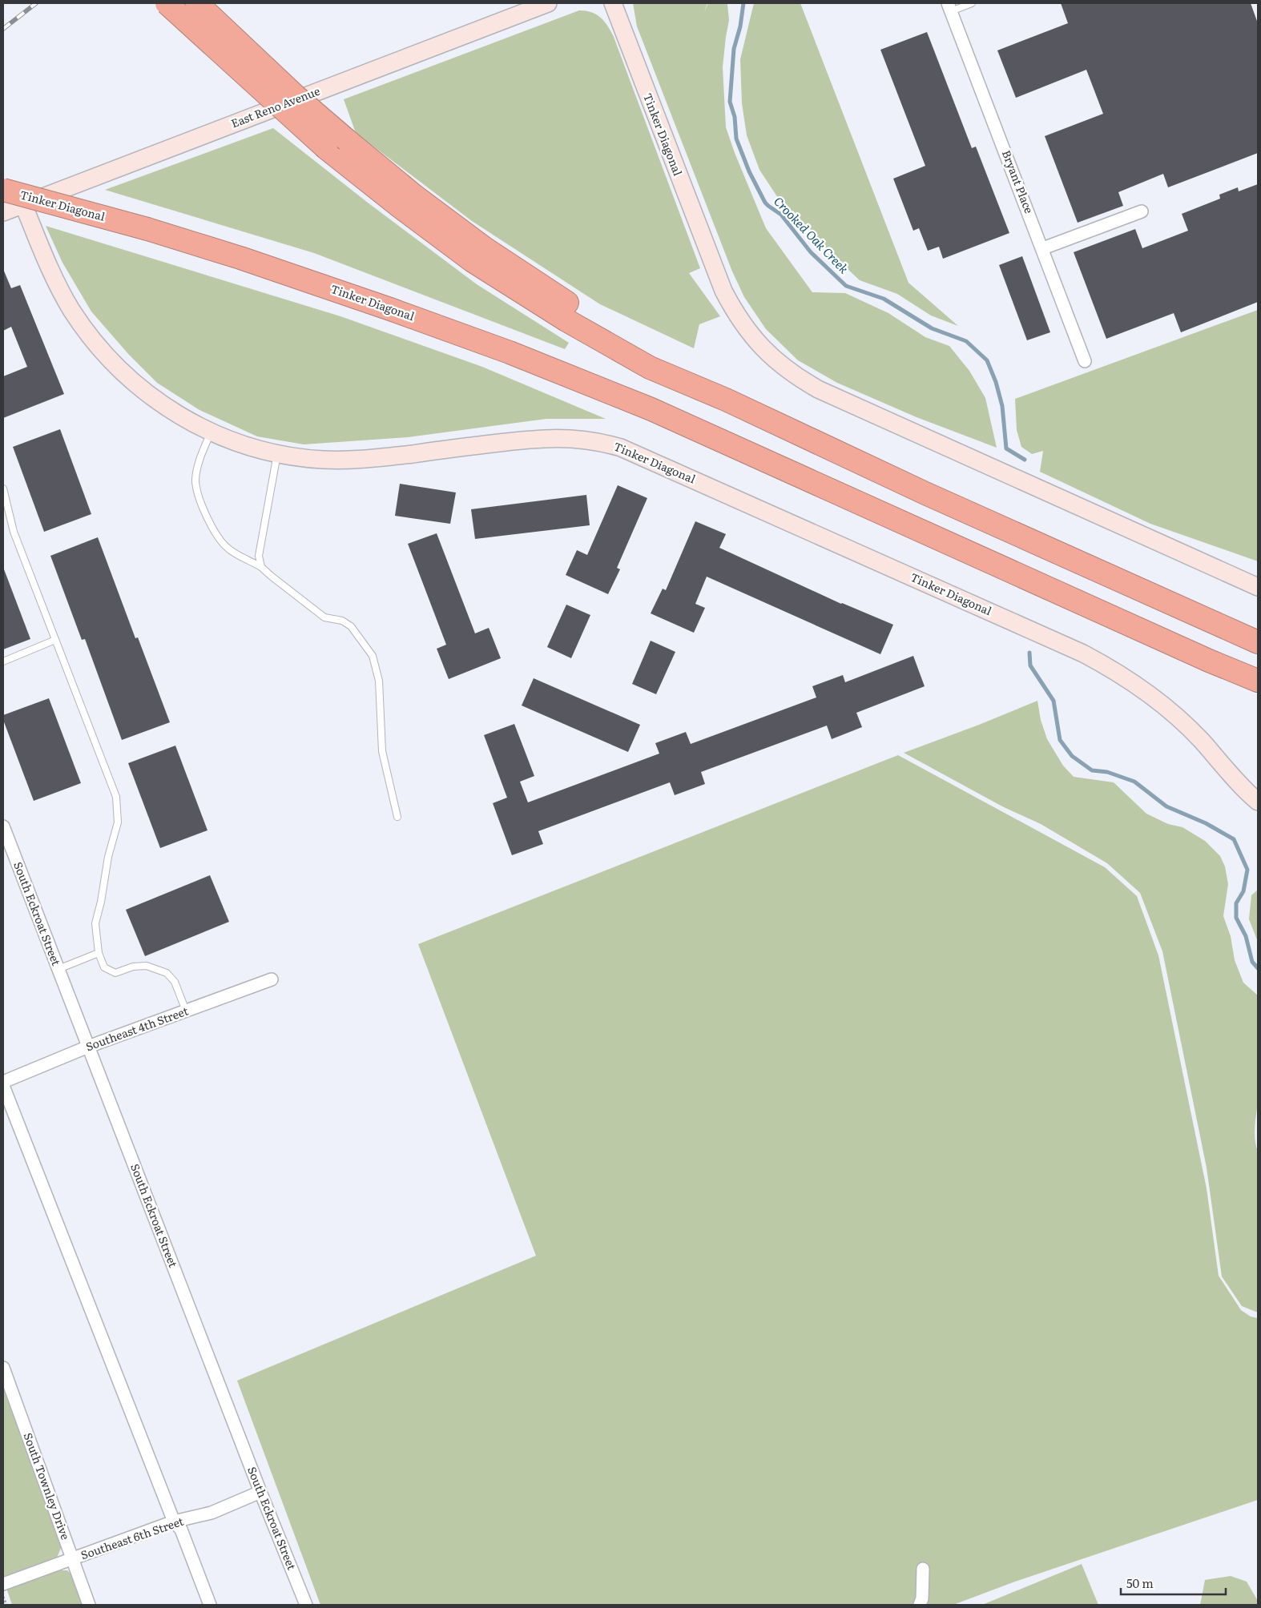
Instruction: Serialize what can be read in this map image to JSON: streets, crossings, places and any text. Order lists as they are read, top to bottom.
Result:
{
  "streets": {
    "highway": ["Tinker Diagonal"],
    "street": [
      "East Reno Avenue",
      "Bryant Place",
      "South Eckroat Street",
      "Southeast 4th Street",
      "South Townley Drive",
      "Southeast 6th Street"
    ]
  },
  "crossings": [
    ["East Reno Avenue", "Tinker Diagonal"],
    ["South Eckroat Street", "Southeast 4th Street"],
    ["South Eckroat Street", "Southeast 6th Street"],
    ["South Townley Drive", "Southeast 6th Street"]
  ],
  "water": ["Crooked Oak Creek"],
  "scale_bar": "50 m"
}
